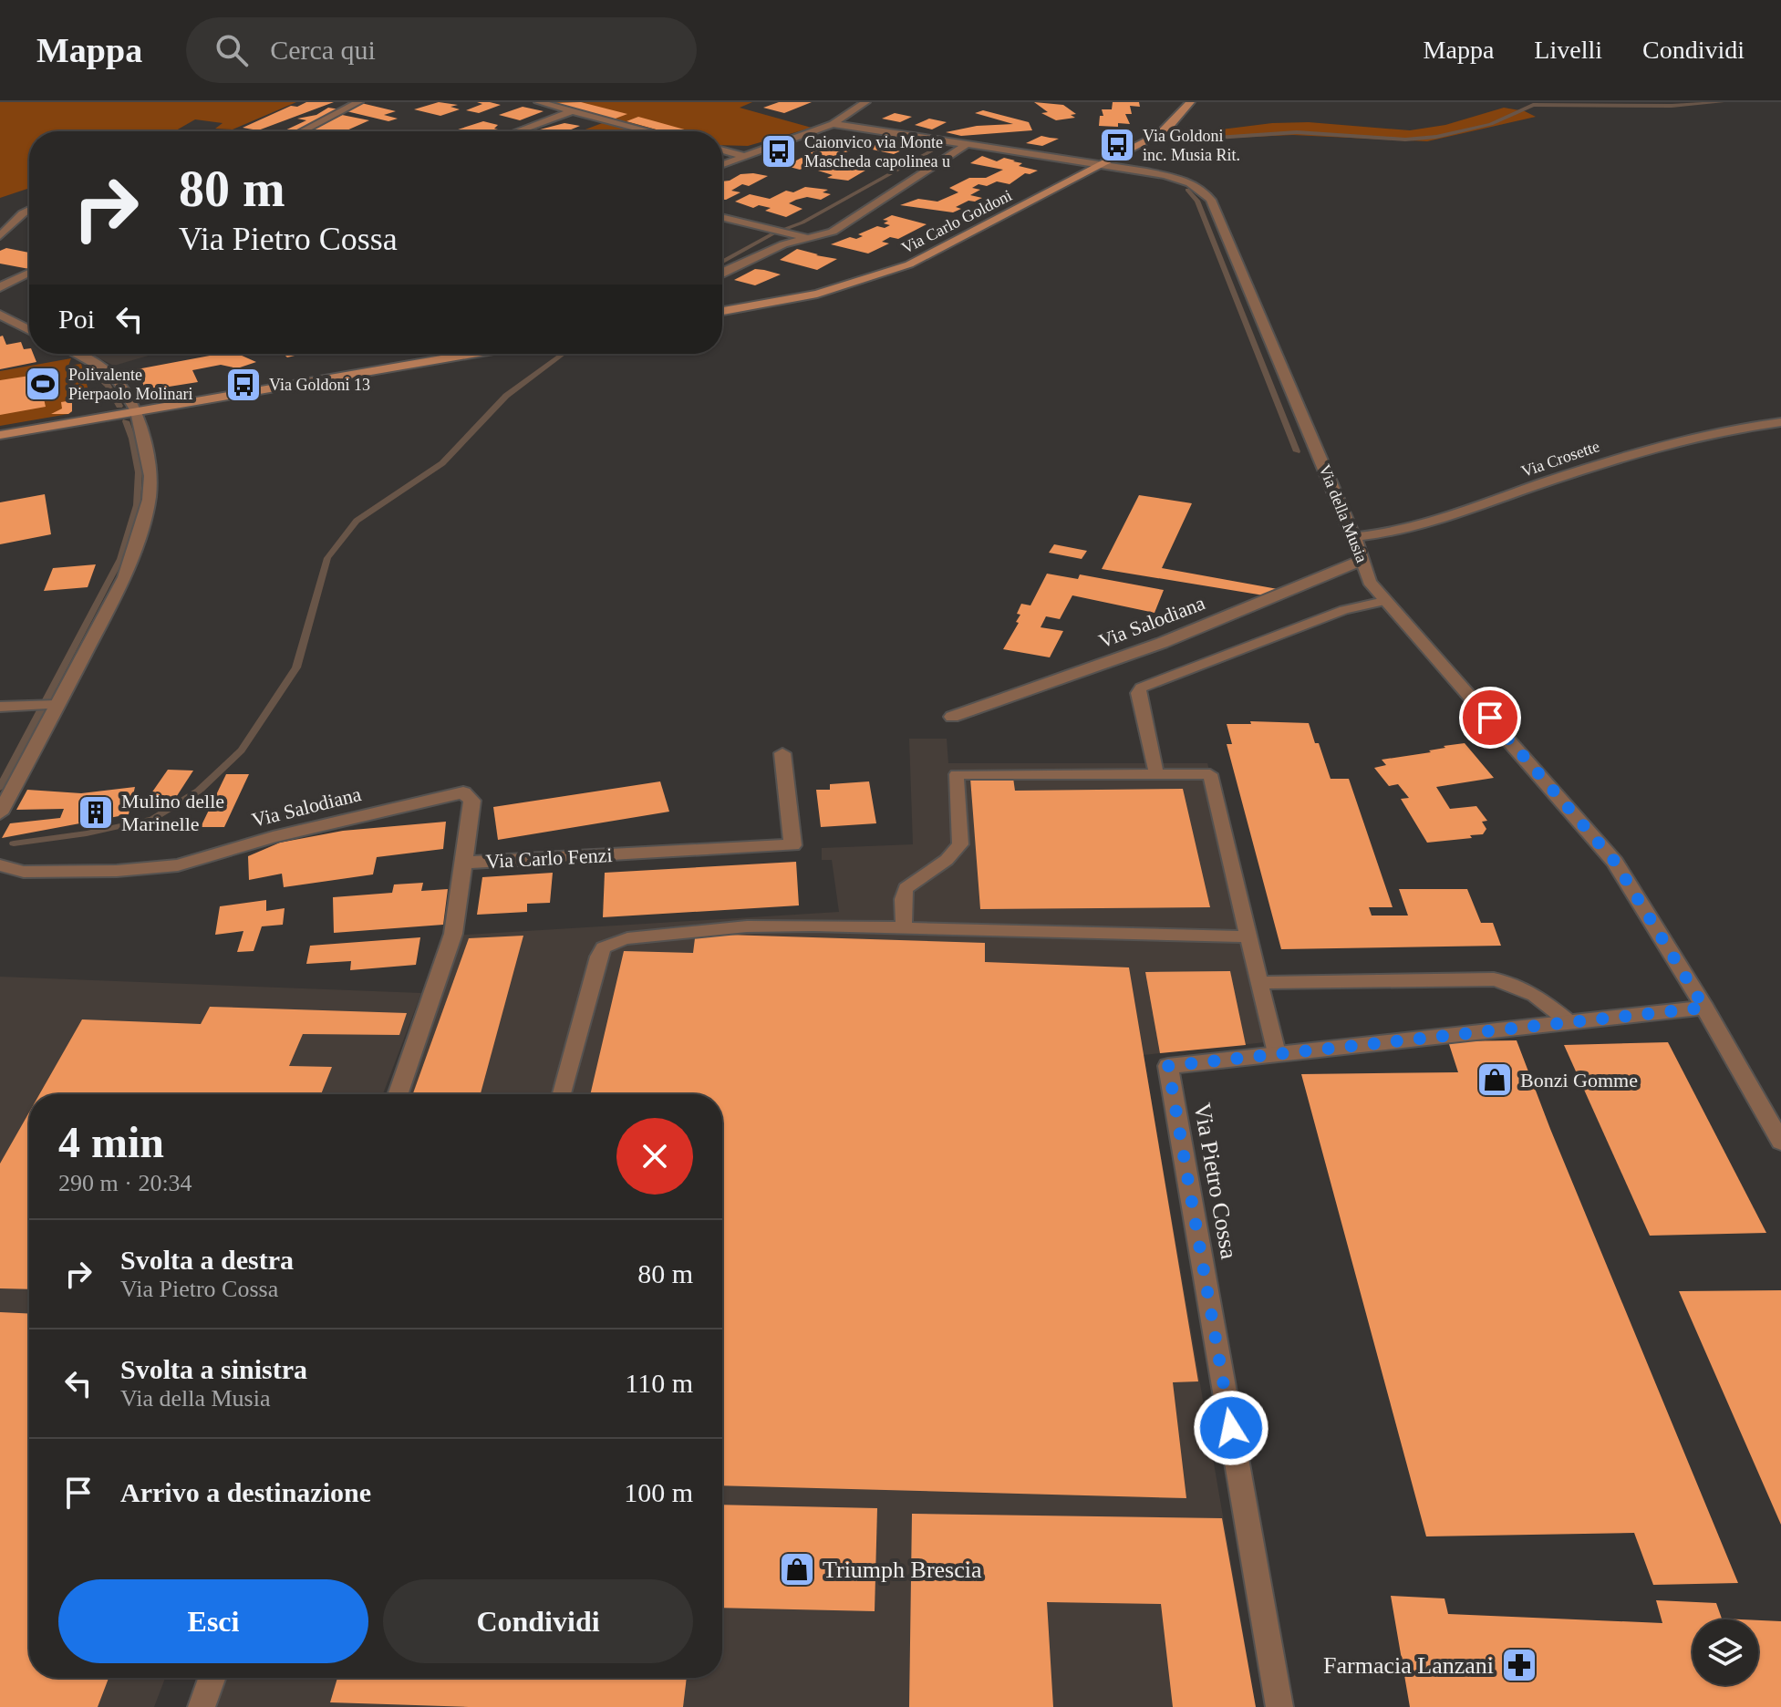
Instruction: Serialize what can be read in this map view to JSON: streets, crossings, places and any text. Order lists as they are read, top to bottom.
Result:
{
  "streets": {
    "street": [
      "Via Carlo Goldoni",
      "Via Crosette",
      "Via della Musia",
      "Via Salodiana",
      "Via Carlo Fenzi",
      "Via Pietro Cossa"
    ]
  },
  "crossings": [
    ["Via Carlo Goldoni", "Via della Musia"],
    ["Via Crosette", "Via della Musia"],
    ["Via della Musia", "Via Salodiana"],
    ["Via della Musia", "Via Pietro Cossa"],
    ["Via Salodiana", "Via Carlo Fenzi"]
  ],
  "places": {
    "bus stop": ["Via Goldoni inc. Musia Rit.", "Caionvico via Monte Mascheda capolinea u", "Via Goldoni 13"],
    "sports": ["Polivalente Pierpaolo Molinari"],
    "building": ["Mulino delle Marinelle"],
    "shop": ["Bonzi Gomme", "Triumph Brescia"],
    "pharmacy": ["Farmacia Lanzani"]
  },
  "page": {
    "header": "Mappa",
    "search": "Cerca qui",
    "nav": ["Mappa", "Livelli", "Condividi"],
    "turn": ["80 m", "Via Pietro Cossa"],
    "then": "Poi",
    "heading": ["4 min", "290 m · 20:34"],
    "list": [
      {
        "name": "Svolta a destra",
        "note": "Via Pietro Cossa",
        "value": "80 m"
      },
      {
        "name": "Svolta a sinistra",
        "note": "Via della Musia",
        "value": "110 m"
      },
      {
        "name": "Arrivo a destinazione",
        "value": "100 m"
      }
    ],
    "buttons": ["Esci", "Condividi"]
  }
}
